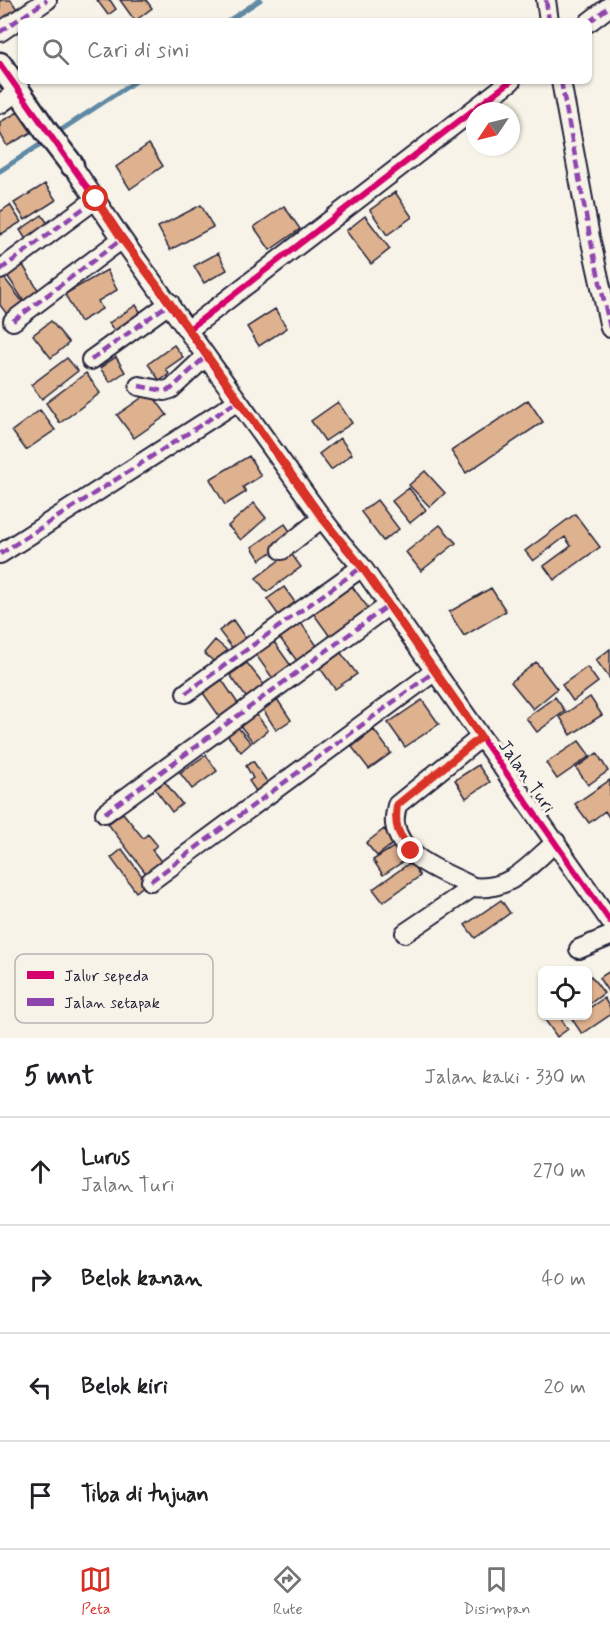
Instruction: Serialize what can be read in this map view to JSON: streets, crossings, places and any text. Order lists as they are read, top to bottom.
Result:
{
  "streets": {
    "street": ["Jalan Turi"]
  },
  "legend": ["Jalur sepeda", "Jalan setapak"],
  "north": "bottom left",
  "page": {
    "search": "Cari di sini",
    "heading": ["5 mnt", "Jalan kaki · 330 m"],
    "list": [
      ["Lurus", "Jalan Turi", "270 m"],
      ["Belok kanan", "40 m"],
      ["Belok kiri", "20 m"],
      "Tiba di tujuan"
    ],
    "nav": ["Peta", "Rute", "Disimpan"]
  }
}
